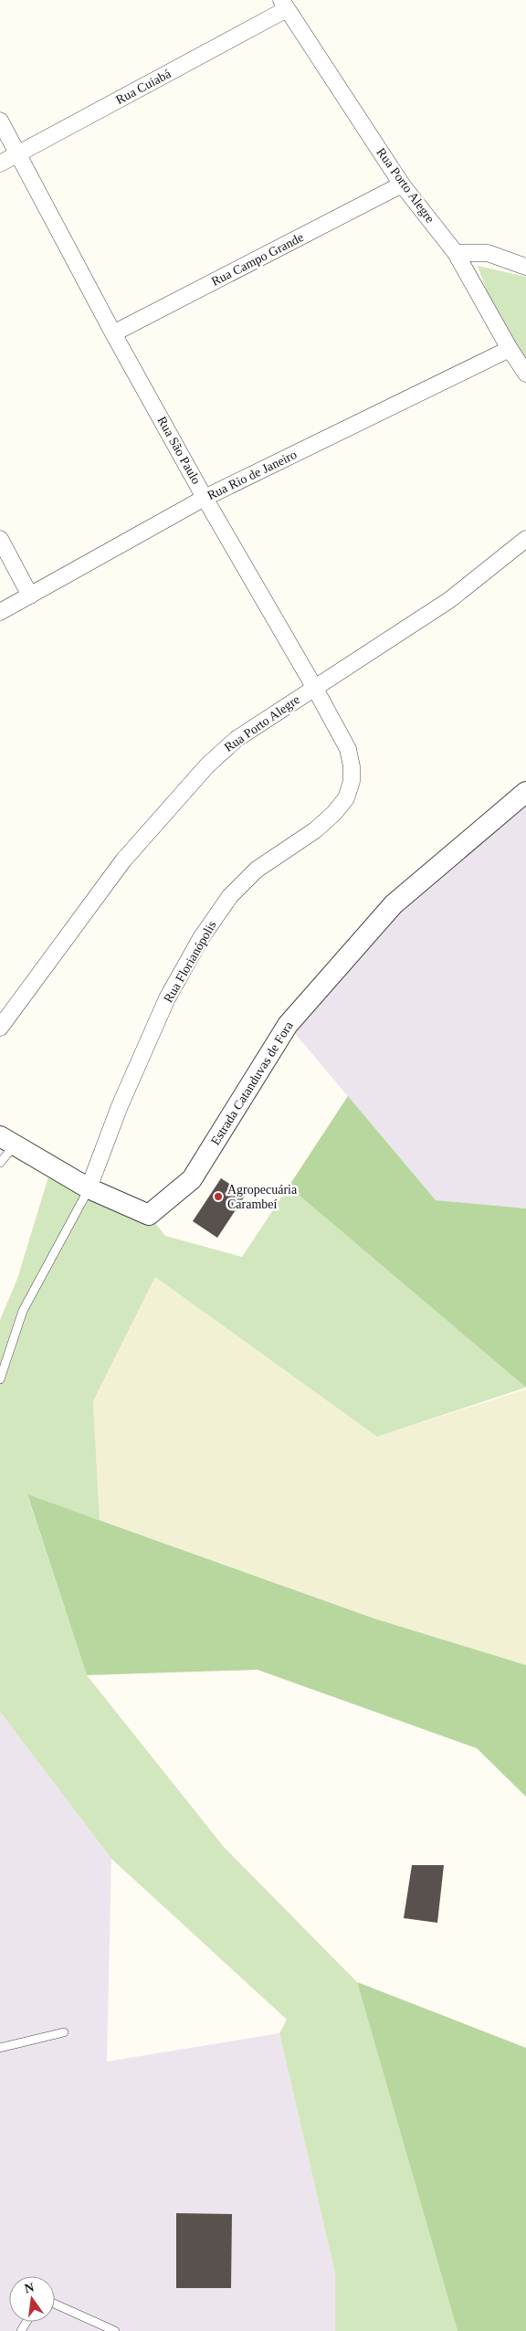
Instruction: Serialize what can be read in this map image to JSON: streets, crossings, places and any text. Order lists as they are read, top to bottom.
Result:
{
  "streets": {
    "street": [
      "Rua Cuiabá",
      "Rua Porto Alegre",
      "Rua Campo Grande",
      "Rua São Paulo",
      "Rua Rio de Janeiro",
      "Rua Florianópolis",
      "Estrada Catanduvas de Fora"
    ]
  },
  "crossings": [
    ["Rua Cuiabá", "Rua Porto Alegre"],
    ["Rua Cuiabá", "Rua São Paulo"],
    ["Rua Porto Alegre", "Rua Campo Grande"],
    ["Rua Porto Alegre", "Rua São Paulo"],
    ["Rua Porto Alegre", "Rua Rio de Janeiro"],
    ["Rua Campo Grande", "Rua São Paulo"],
    ["Rua São Paulo", "Rua Rio de Janeiro"],
    ["Rua São Paulo", "Rua Florianópolis"],
    ["Rua Florianópolis", "Estrada Catanduvas de Fora"]
  ],
  "places": ["Agropecuária Carambeí"],
  "north": "top"
}
